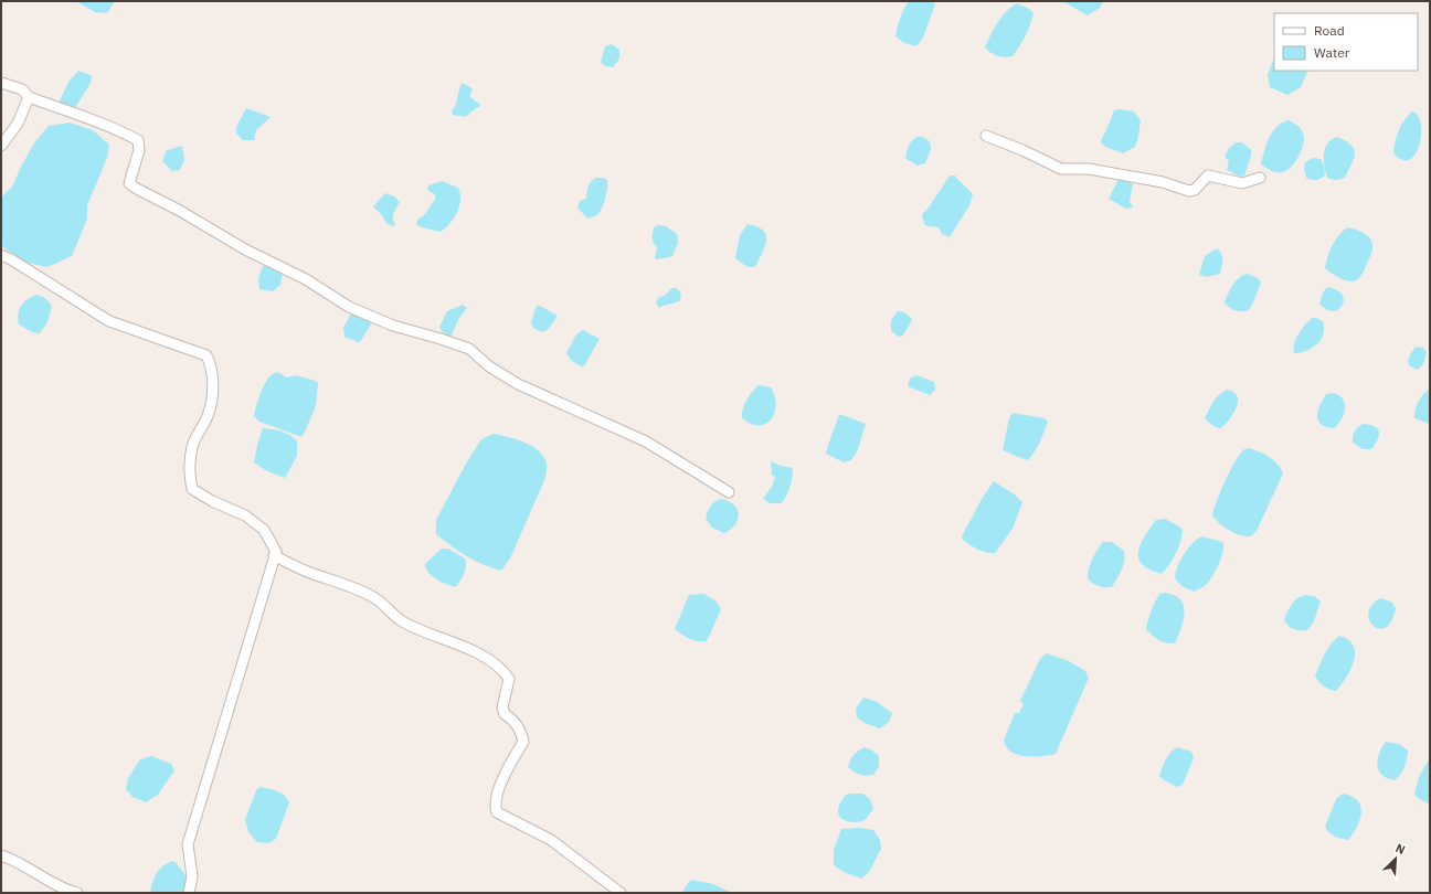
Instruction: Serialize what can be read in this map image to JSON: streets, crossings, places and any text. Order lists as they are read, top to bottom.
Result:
{
  "legend": ["Road", "Water"],
  "north": "top right"
}
